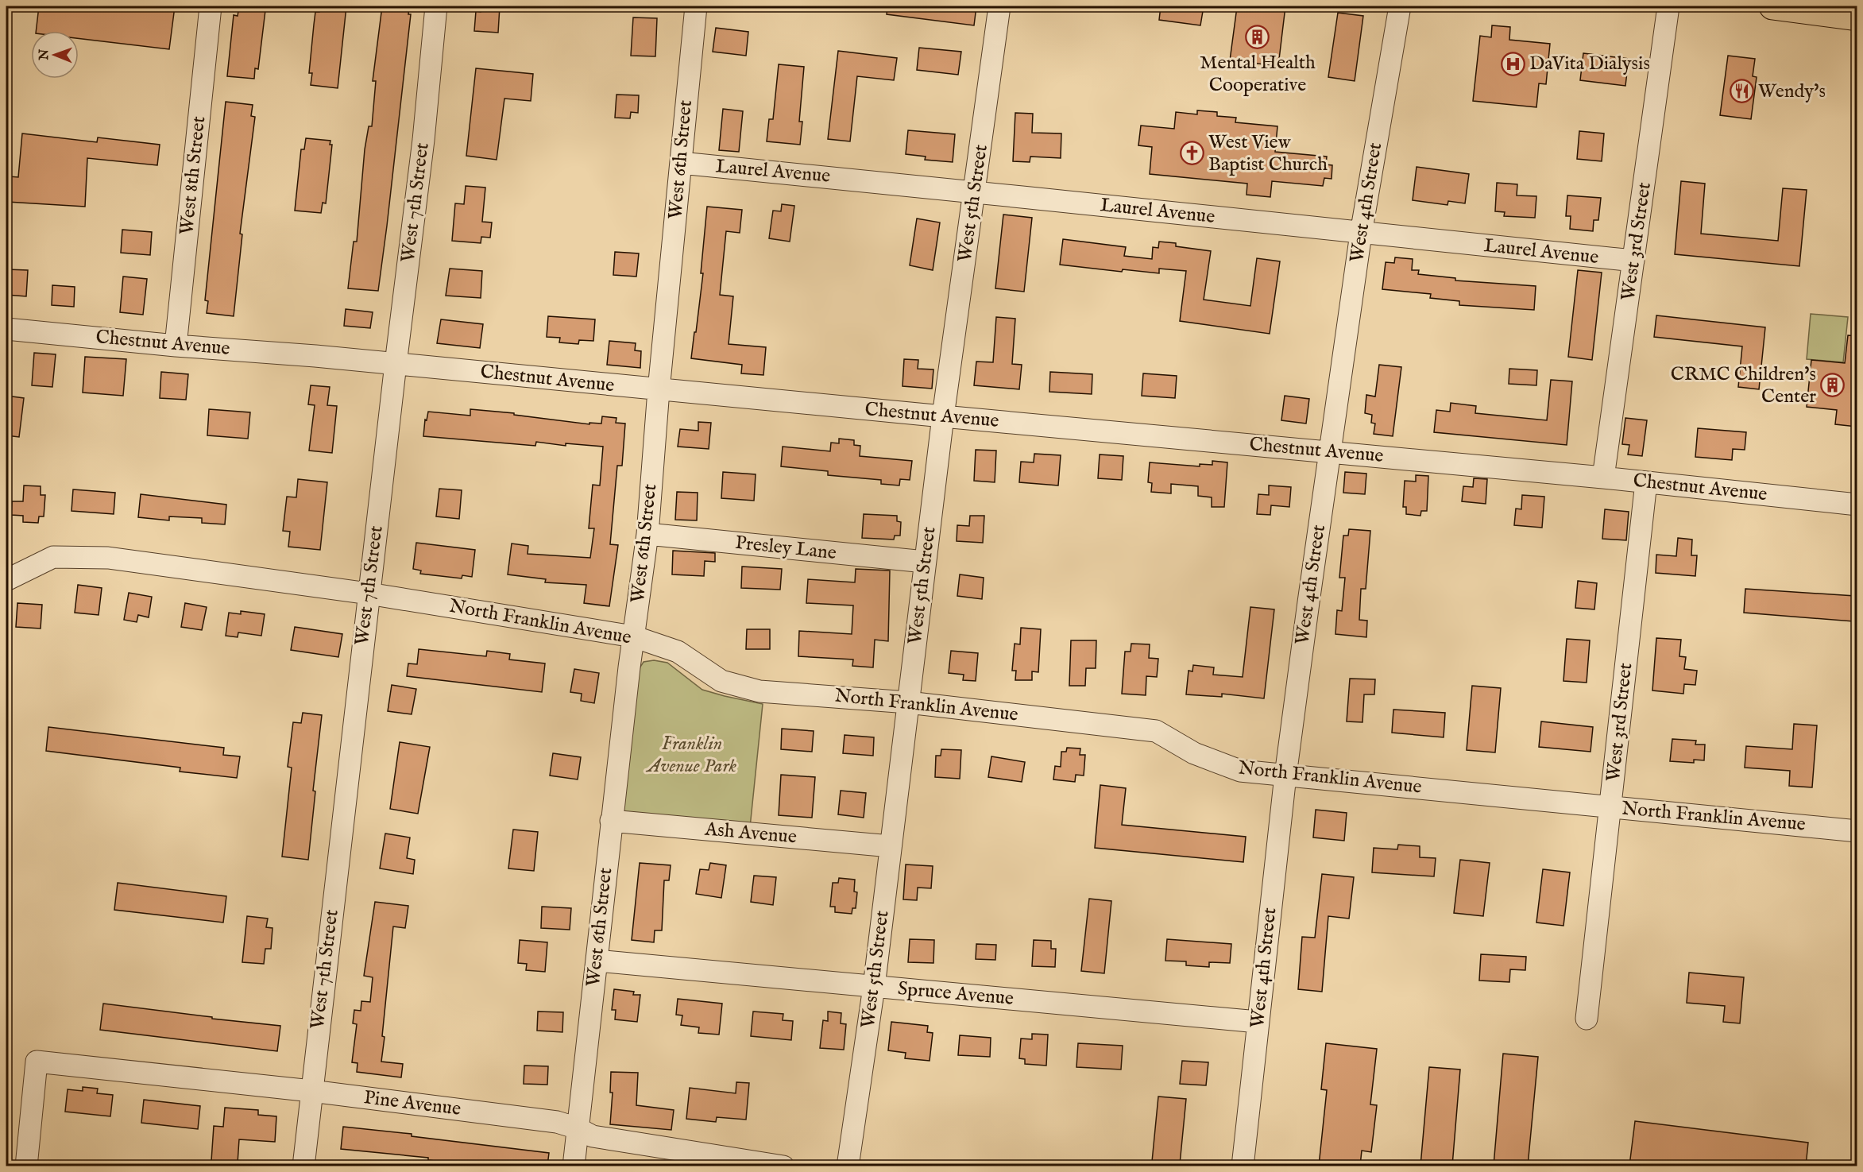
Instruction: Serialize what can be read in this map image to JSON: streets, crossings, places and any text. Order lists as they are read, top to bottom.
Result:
{
  "streets": {
    "street": [
      "West 6th Street",
      "Laurel Avenue",
      "West 8th Street",
      "West 7th Street",
      "West 4th Street",
      "West 5th Street",
      "West 3rd Street",
      "Chestnut Avenue",
      "Presley Lane",
      "North Franklin Avenue",
      "Ash Avenue",
      "Spruce Avenue",
      "Pine Avenue"
    ]
  },
  "crossings": [
    ["West 6th Street", "Laurel Avenue"],
    ["West 6th Street", "Chestnut Avenue"],
    ["West 6th Street", "Presley Lane"],
    ["West 6th Street", "North Franklin Avenue"],
    ["West 6th Street", "Ash Avenue"],
    ["West 6th Street", "Spruce Avenue"],
    ["West 6th Street", "Pine Avenue"],
    ["Laurel Avenue", "West 4th Street"],
    ["Laurel Avenue", "West 5th Street"],
    ["Laurel Avenue", "West 3rd Street"],
    ["West 8th Street", "Chestnut Avenue"],
    ["West 7th Street", "Chestnut Avenue"],
    ["West 7th Street", "North Franklin Avenue"],
    ["West 7th Street", "Pine Avenue"],
    ["West 4th Street", "Chestnut Avenue"],
    ["West 4th Street", "North Franklin Avenue"],
    ["West 4th Street", "Spruce Avenue"],
    ["West 5th Street", "Chestnut Avenue"],
    ["West 5th Street", "Presley Lane"],
    ["West 5th Street", "North Franklin Avenue"],
    ["West 5th Street", "Ash Avenue"],
    ["West 5th Street", "Spruce Avenue"],
    ["West 3rd Street", "Chestnut Avenue"],
    ["West 3rd Street", "North Franklin Avenue"]
  ],
  "parks": ["Franklin Avenue Park"],
  "places": {
    "building": ["Mental Health Cooperative", "CRMC Children's Center"],
    "hospital": ["DaVita Dialysis"],
    "restaurant": ["Wendy's"],
    "church": ["West View Baptist Church"]
  },
  "north": "left"
}
